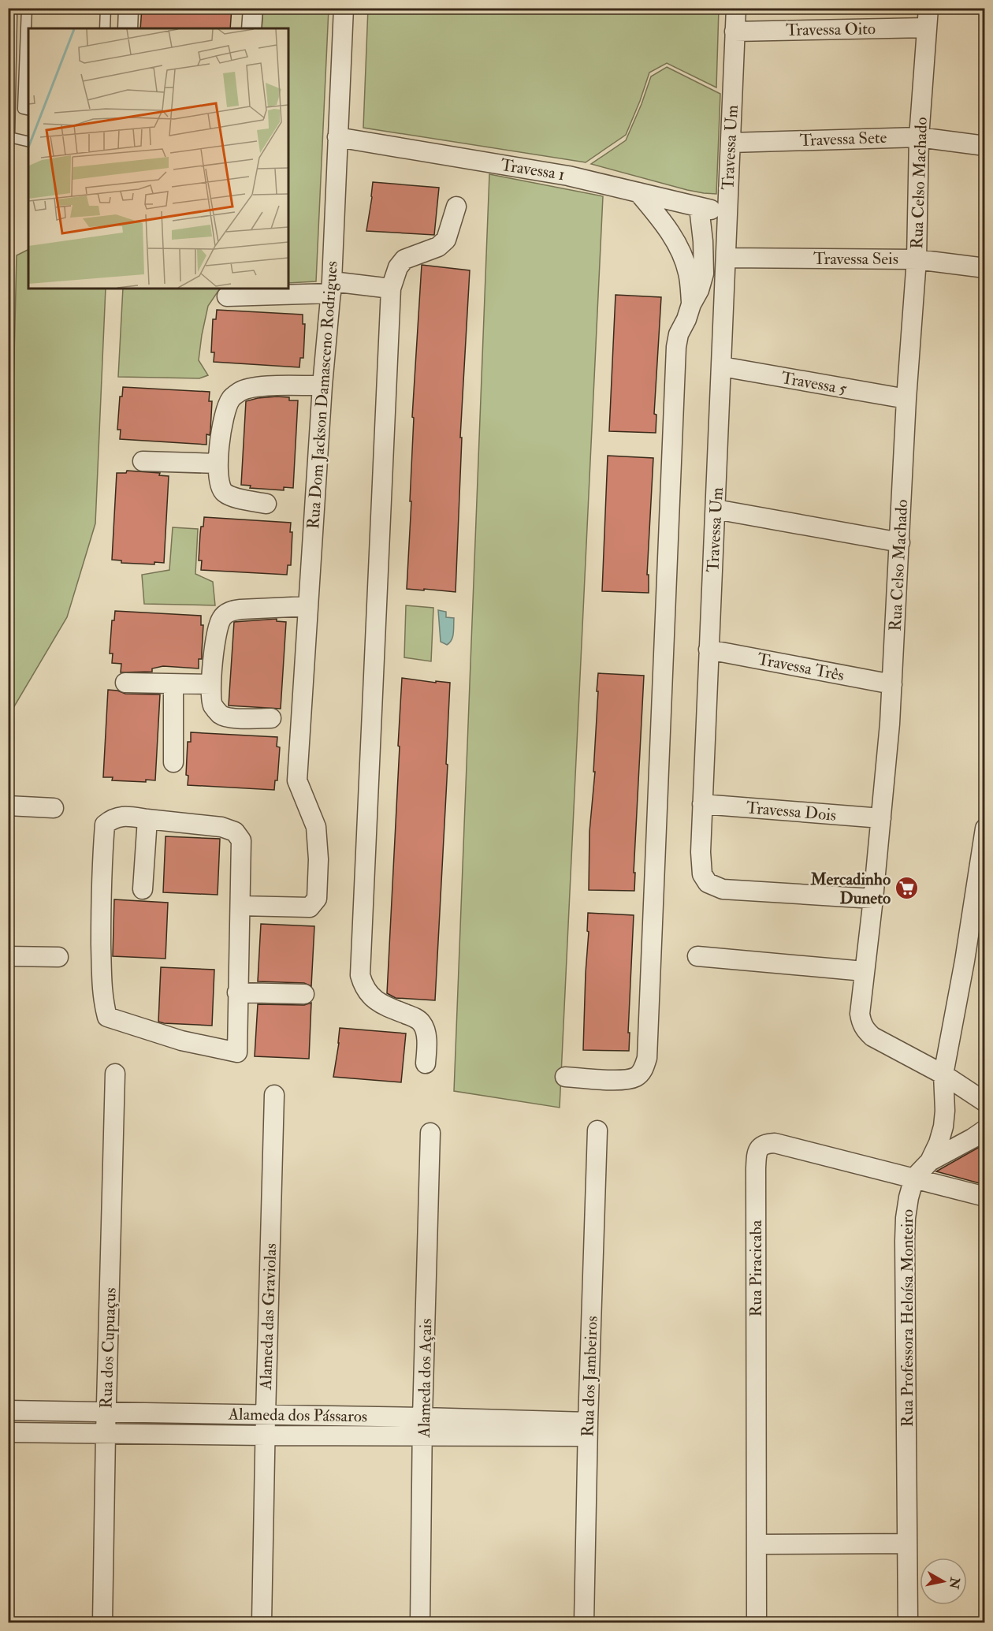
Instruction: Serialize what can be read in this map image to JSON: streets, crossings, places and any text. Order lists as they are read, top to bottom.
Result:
{
  "streets": {
    "street": [
      "Travessa Oito",
      "Travessa Sete",
      "Travessa Um",
      "Travessa 1",
      "Rua Celso Machado",
      "Travessa Seis",
      "Travessa 5",
      "Rua Dom Jackson Damasceno Rodrigues",
      "Travessa Três",
      "Travessa Dois",
      "Rua Piracicaba",
      "Alameda das Graviolas",
      "Rua Professora Heloísa Monteiro",
      "Rua dos Cupuaçus",
      "Rua dos Jambeiros",
      "Alameda dos Açais",
      "Alameda dos Pássaros"
    ]
  },
  "crossings": [
    ["Travessa Oito", "Travessa Um"],
    ["Travessa Oito", "Rua Celso Machado"],
    ["Travessa Sete", "Travessa Um"],
    ["Travessa Sete", "Rua Celso Machado"],
    ["Travessa Um", "Travessa 1"],
    ["Travessa Um", "Rua Celso Machado"],
    ["Travessa Um", "Travessa Seis"],
    ["Travessa Um", "Travessa 5"],
    ["Travessa Um", "Travessa Três"],
    ["Travessa Um", "Travessa Dois"],
    ["Travessa 1", "Rua Dom Jackson Damasceno Rodrigues"],
    ["Rua Celso Machado", "Travessa Seis"],
    ["Rua Celso Machado", "Travessa 5"],
    ["Rua Celso Machado", "Travessa Três"],
    ["Rua Celso Machado", "Travessa Dois"],
    ["Rua Celso Machado", "Rua Professora Heloísa Monteiro"],
    ["Rua Piracicaba", "Rua Professora Heloísa Monteiro"],
    ["Alameda das Graviolas", "Alameda dos Pássaros"],
    ["Rua dos Cupuaçus", "Alameda dos Pássaros"],
    ["Rua dos Jambeiros", "Alameda dos Pássaros"],
    ["Alameda dos Açais", "Alameda dos Pássaros"]
  ],
  "places": {
    "supermarket": ["Mercadinho Duneto"]
  },
  "north": "right"
}
